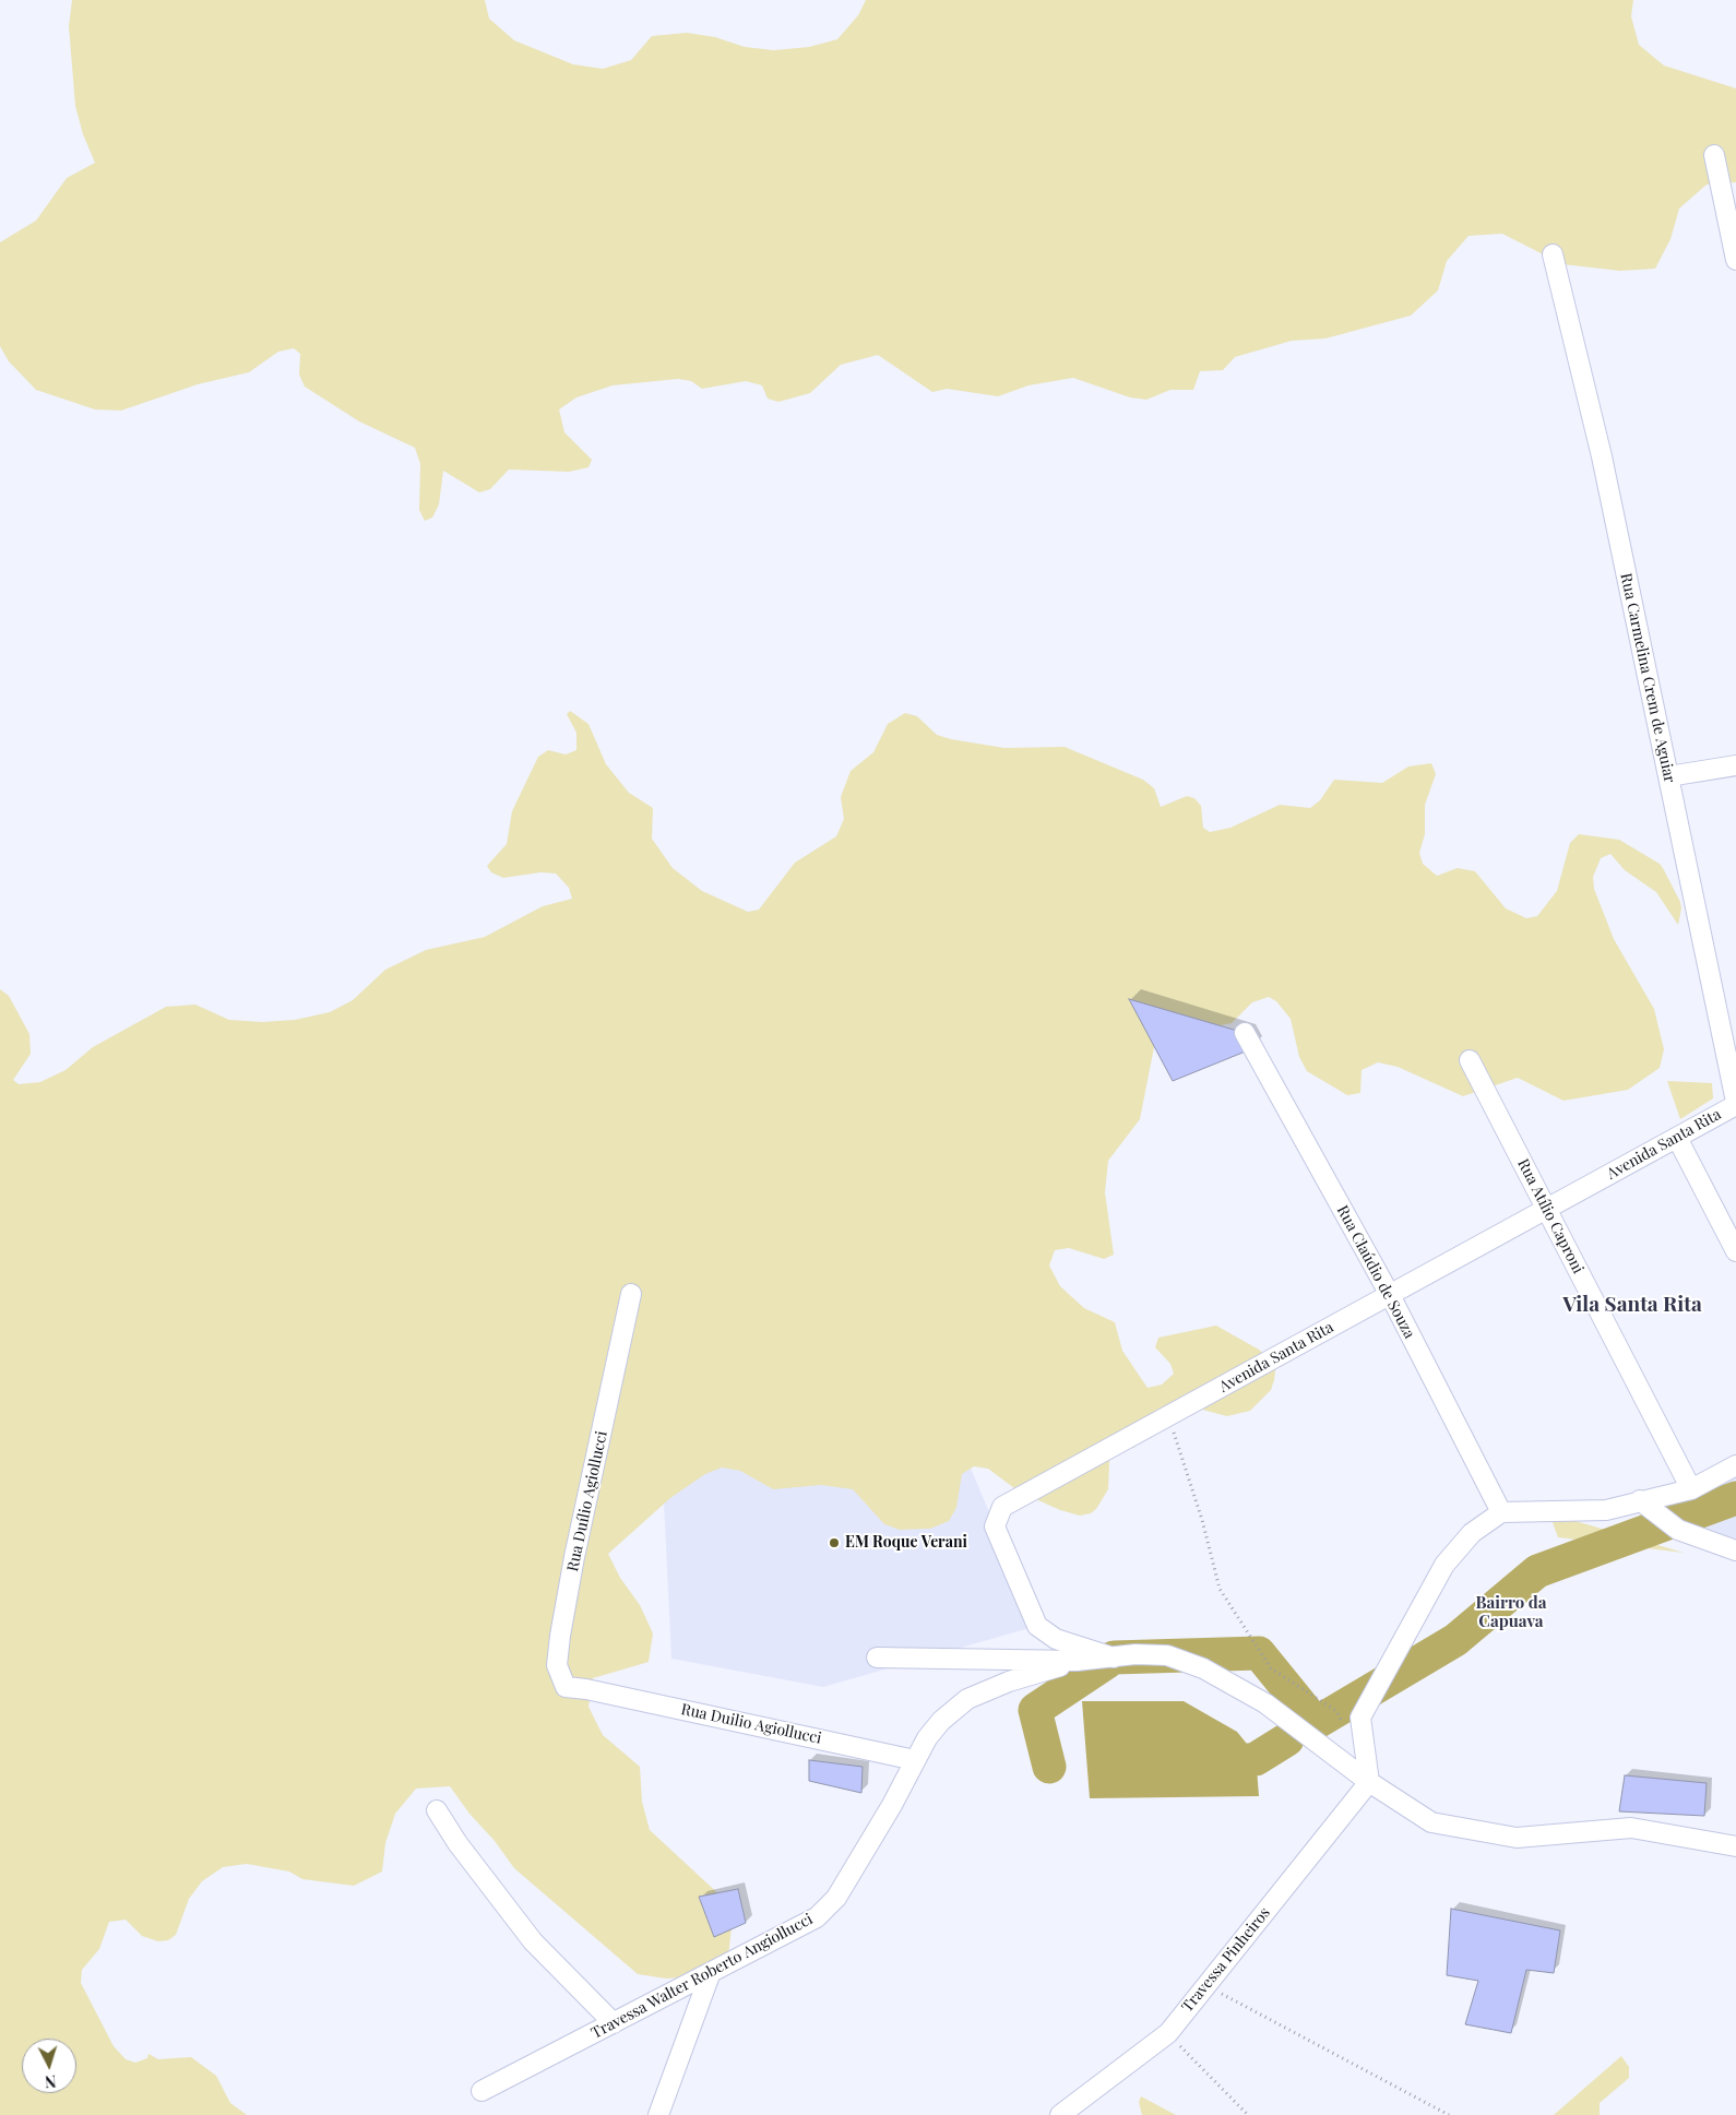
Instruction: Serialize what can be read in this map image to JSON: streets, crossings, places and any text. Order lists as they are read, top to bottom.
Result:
{
  "streets": {
    "street": [
      "Rua Carmelina Crem de Aguiar",
      "Avenida Santa Rita",
      "Rua Atílio Caproni",
      "Rua Claúdio de Souza",
      "Rua Duílio Agiollucci",
      "Rua Duilio Agiollucci",
      "Travessa Pinheiros",
      "Travessa Walter Roberto Angiollucci"
    ]
  },
  "crossings": [
    ["Rua Carmelina Crem de Aguiar", "Avenida Santa Rita"],
    ["Avenida Santa Rita", "Rua Atílio Caproni"],
    ["Avenida Santa Rita", "Rua Claúdio de Souza"],
    ["Rua Duílio Agiollucci", "Rua Duilio Agiollucci"],
    ["Rua Duilio Agiollucci", "Travessa Walter Roberto Angiollucci"]
  ],
  "districts": ["Vila Santa Rita", "Bairro da Capuava"],
  "places": ["EM Roque Verani"],
  "north": "bottom"
}
